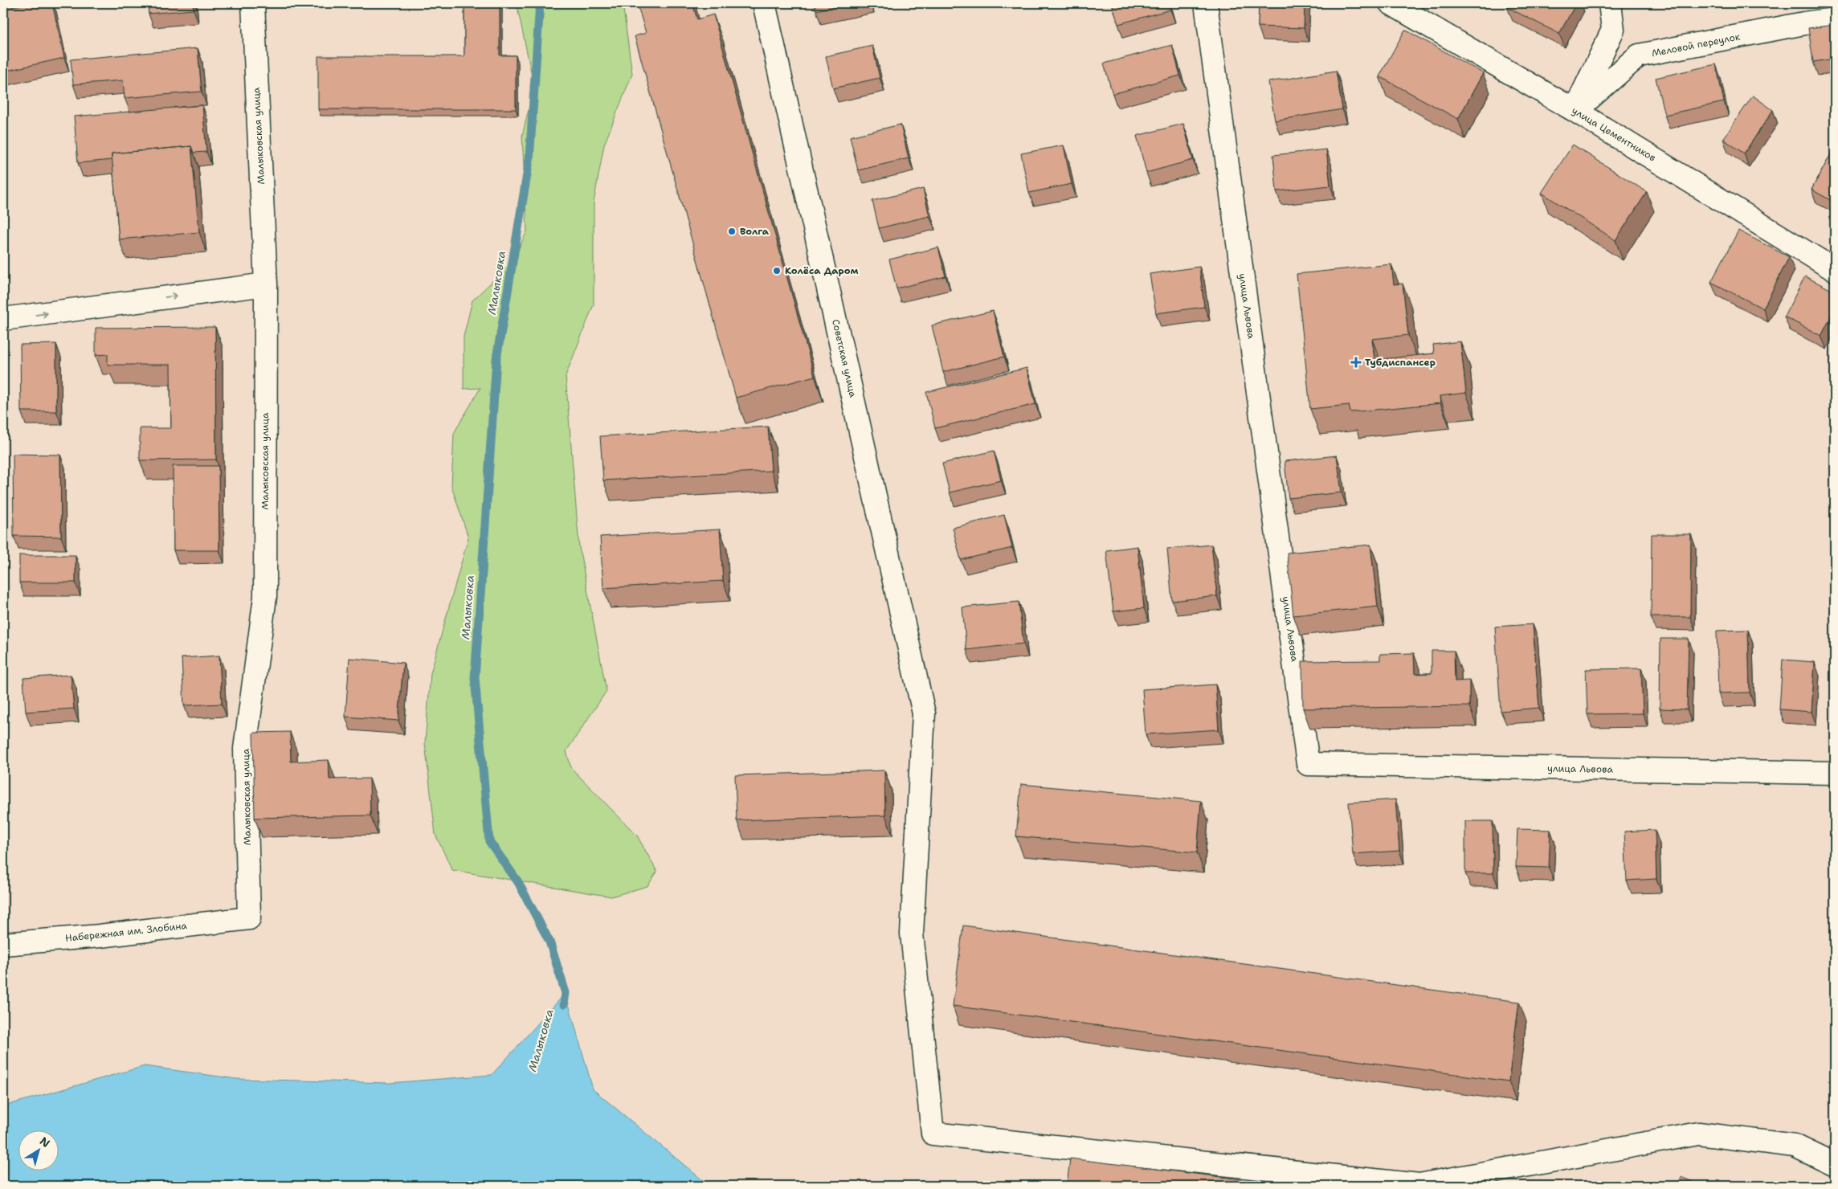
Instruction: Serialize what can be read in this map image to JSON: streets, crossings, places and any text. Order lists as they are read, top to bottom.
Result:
{
  "streets": {
    "street": [
      "Меловой переулок",
      "улица Цементников",
      "Малыковская улица",
      "улица Львова",
      "Советская улица",
      "Набережная им. Злобина"
    ]
  },
  "crossings": [
    ["Меловой переулок", "улица Цементников"],
    ["Малыковская улица", "Набережная им. Злобина"]
  ],
  "water": ["Малыковка"],
  "places": {
    "other": ["Волга", "Колёса Даром"],
    "health": ["Тубдиспансер"]
  },
  "north": "top right"
}
